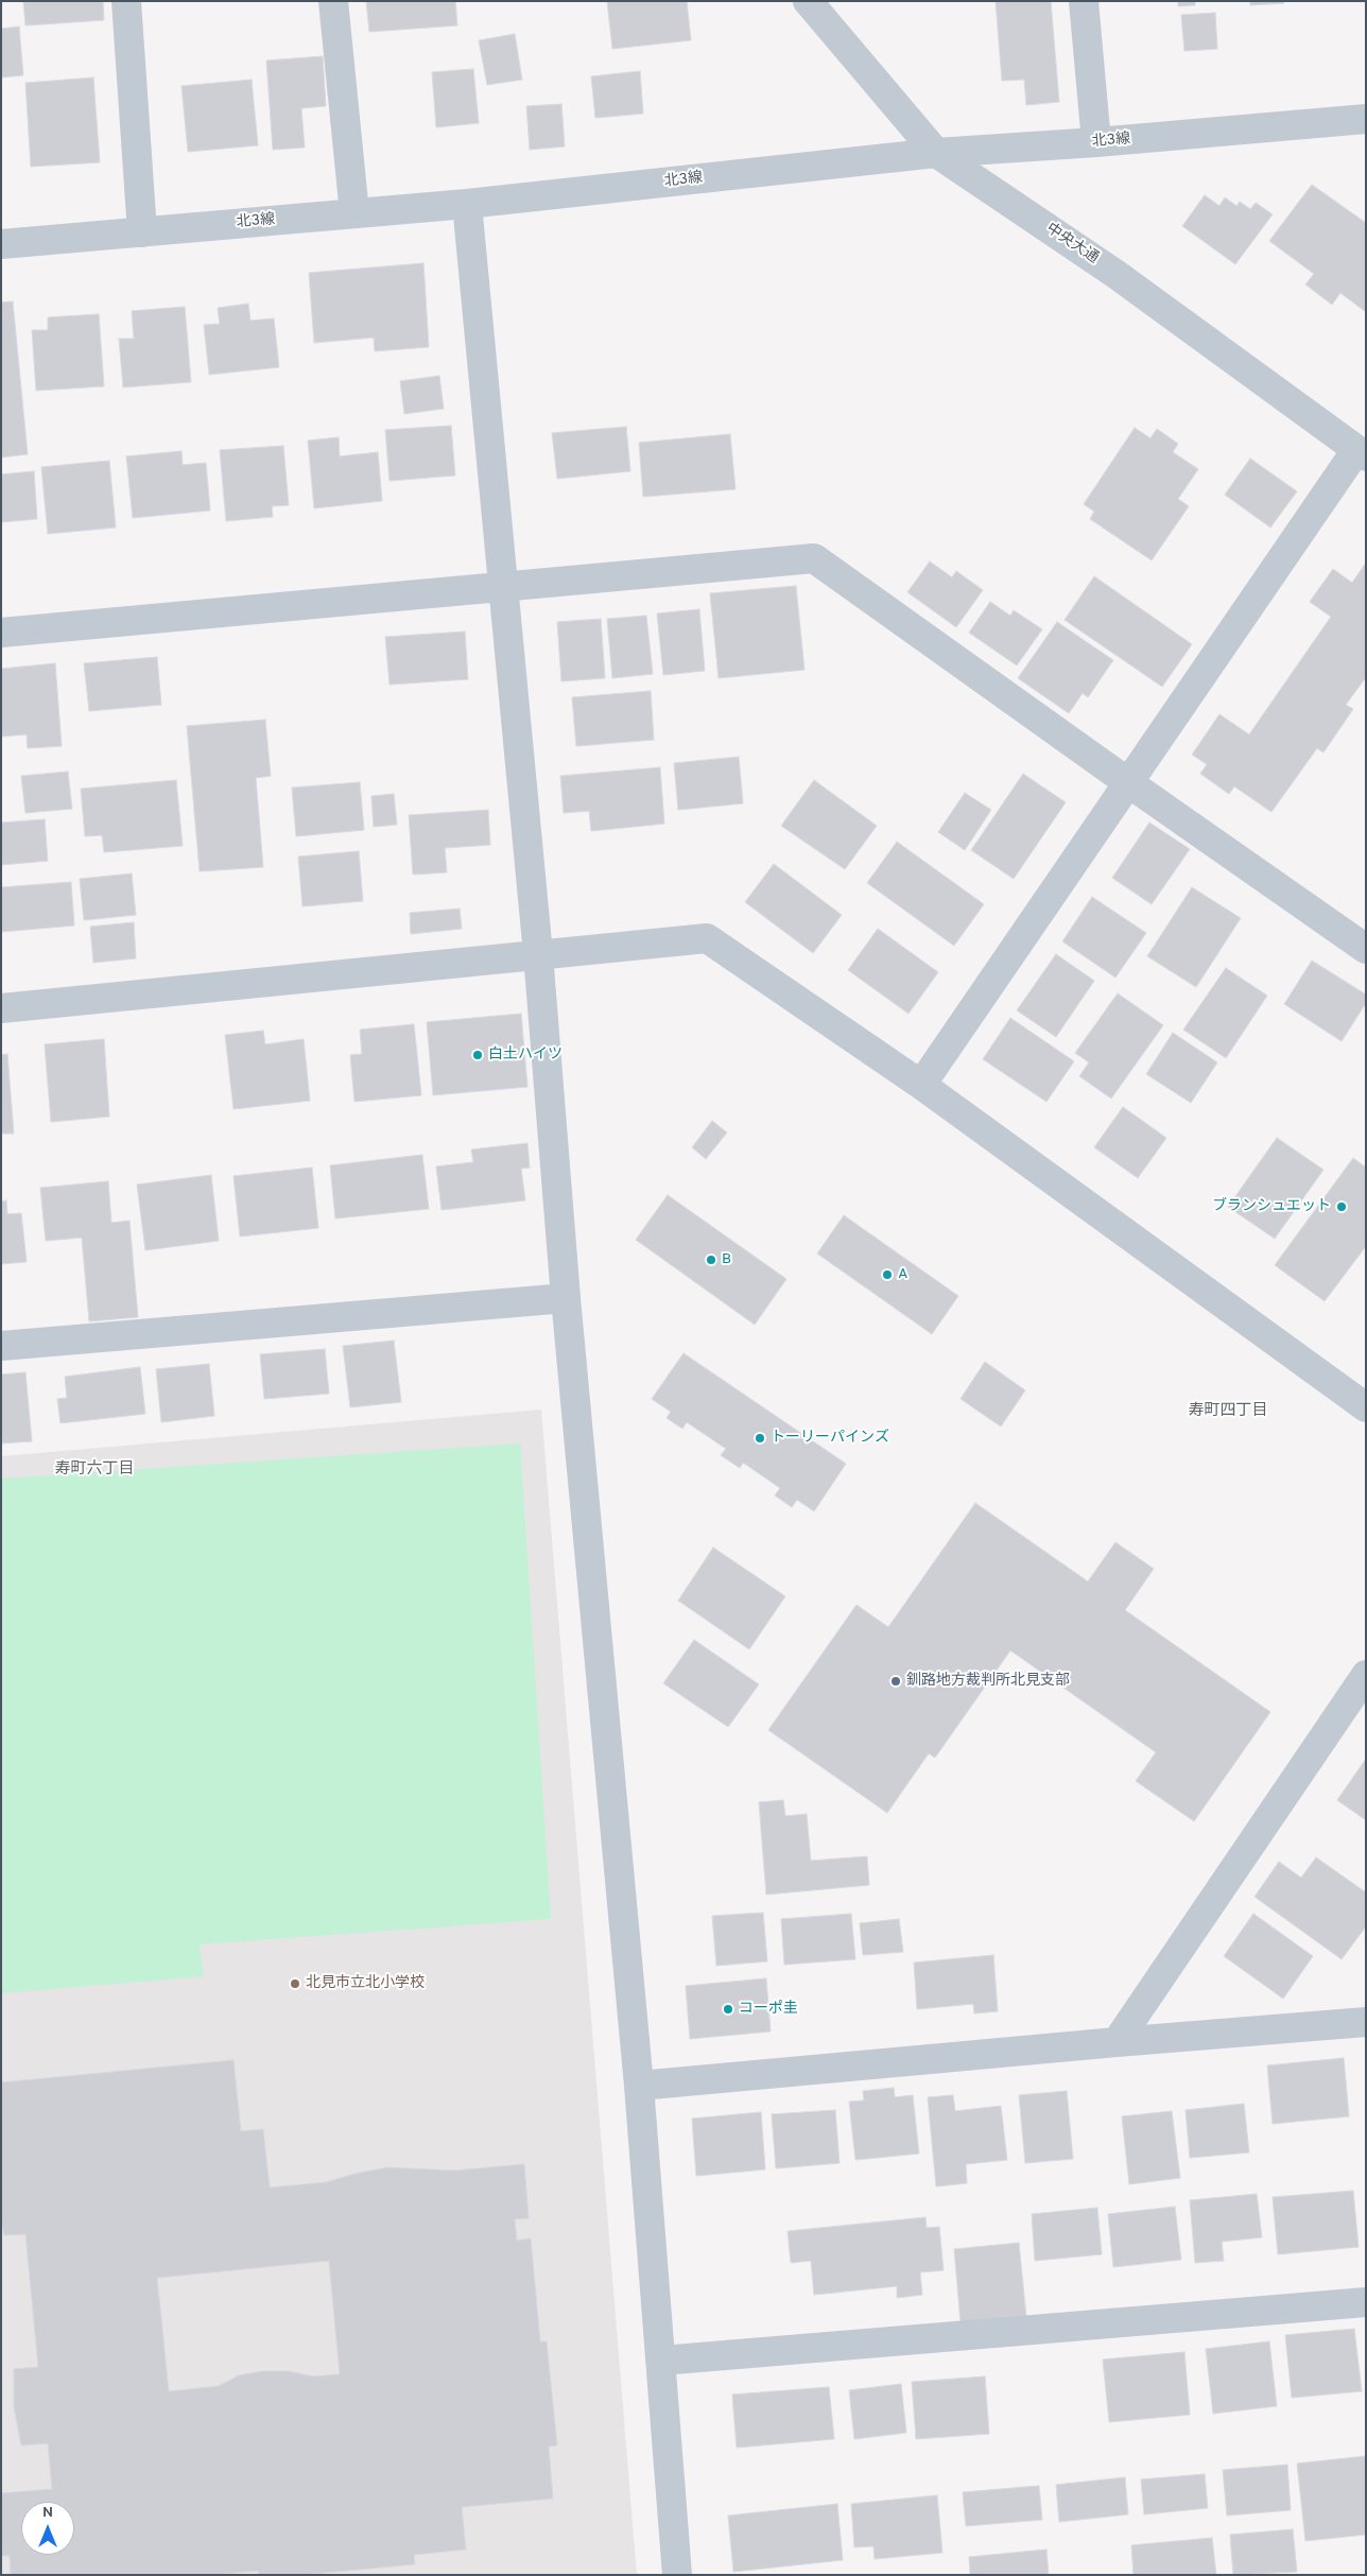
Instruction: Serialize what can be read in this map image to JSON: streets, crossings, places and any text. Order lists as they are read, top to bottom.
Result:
{
  "streets": {
    "street": ["北3線", "中央大通"]
  },
  "crossings": [
    ["北3線", "中央大通"]
  ],
  "districts": ["寿町四丁目", "寿町六丁目"],
  "places": [
    "白土ハイツ",
    "ブランシュエット",
    "B",
    "A",
    "トーリーパインズ",
    "釧路地方裁判所北見支部",
    "北見市立北小学校",
    "コーポ圭"
  ],
  "north": "top"
}
